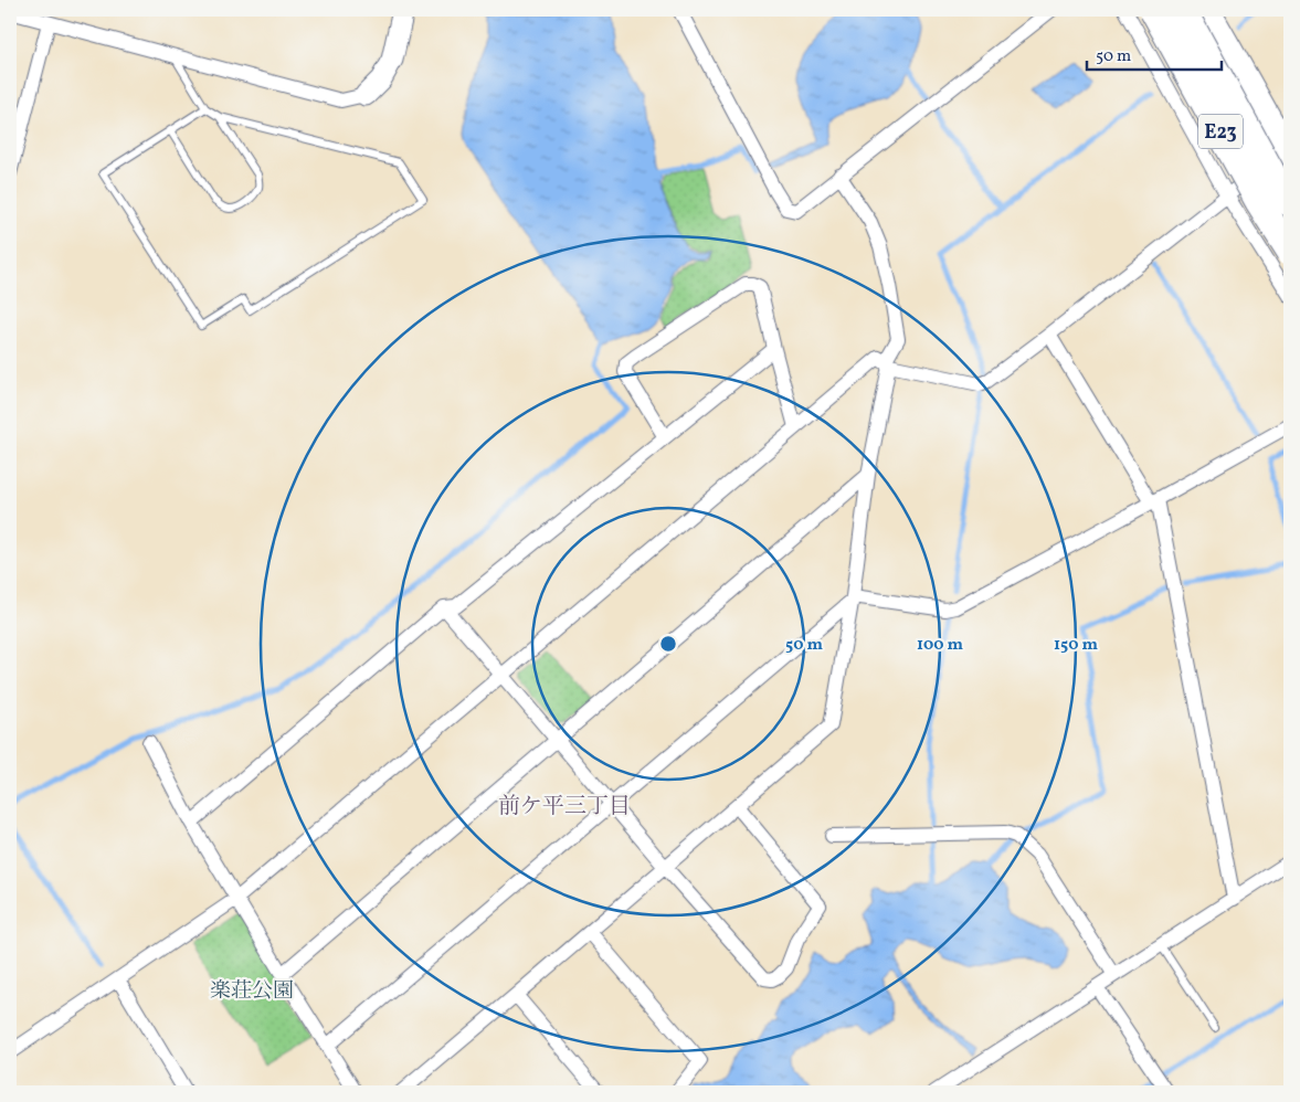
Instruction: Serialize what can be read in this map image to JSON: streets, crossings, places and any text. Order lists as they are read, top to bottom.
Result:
{
  "streets": {
    "highway": ["E23"]
  },
  "districts": ["前ケ平三丁目"],
  "parks": ["楽荘公園"],
  "scale_bar": "50 m",
  "rings": ["50 m", "100 m", "150 m"]
}
